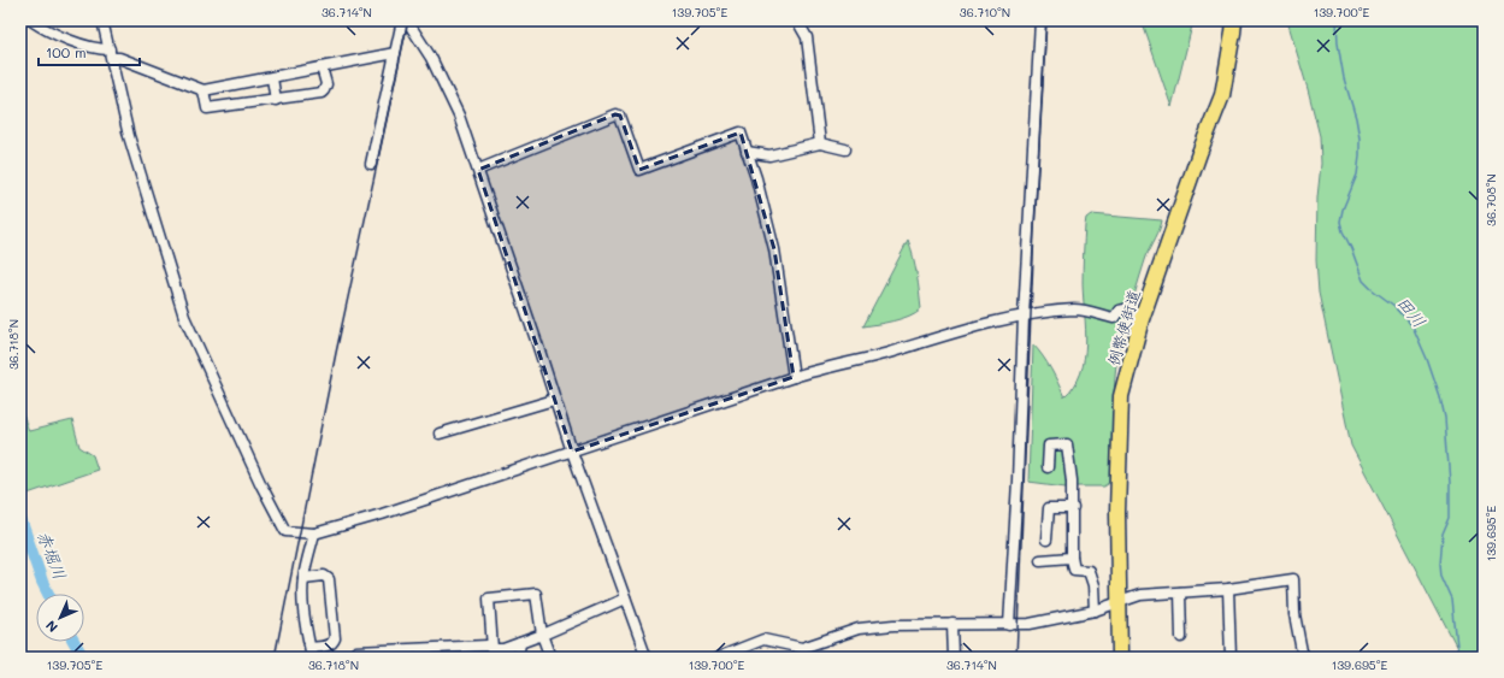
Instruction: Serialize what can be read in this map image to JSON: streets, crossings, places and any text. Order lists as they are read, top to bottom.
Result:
{
  "streets": {
    "highway": ["例幣使街道"]
  },
  "water": ["田川", "赤堀川"],
  "scale_bar": "100 m",
  "north": "bottom left",
  "coordinates": [
    "36.714°N",
    "139.705°E",
    "36.710°N",
    "139.700°E",
    "36.708°N",
    "36.718°N",
    "139.695°E"
  ]
}
